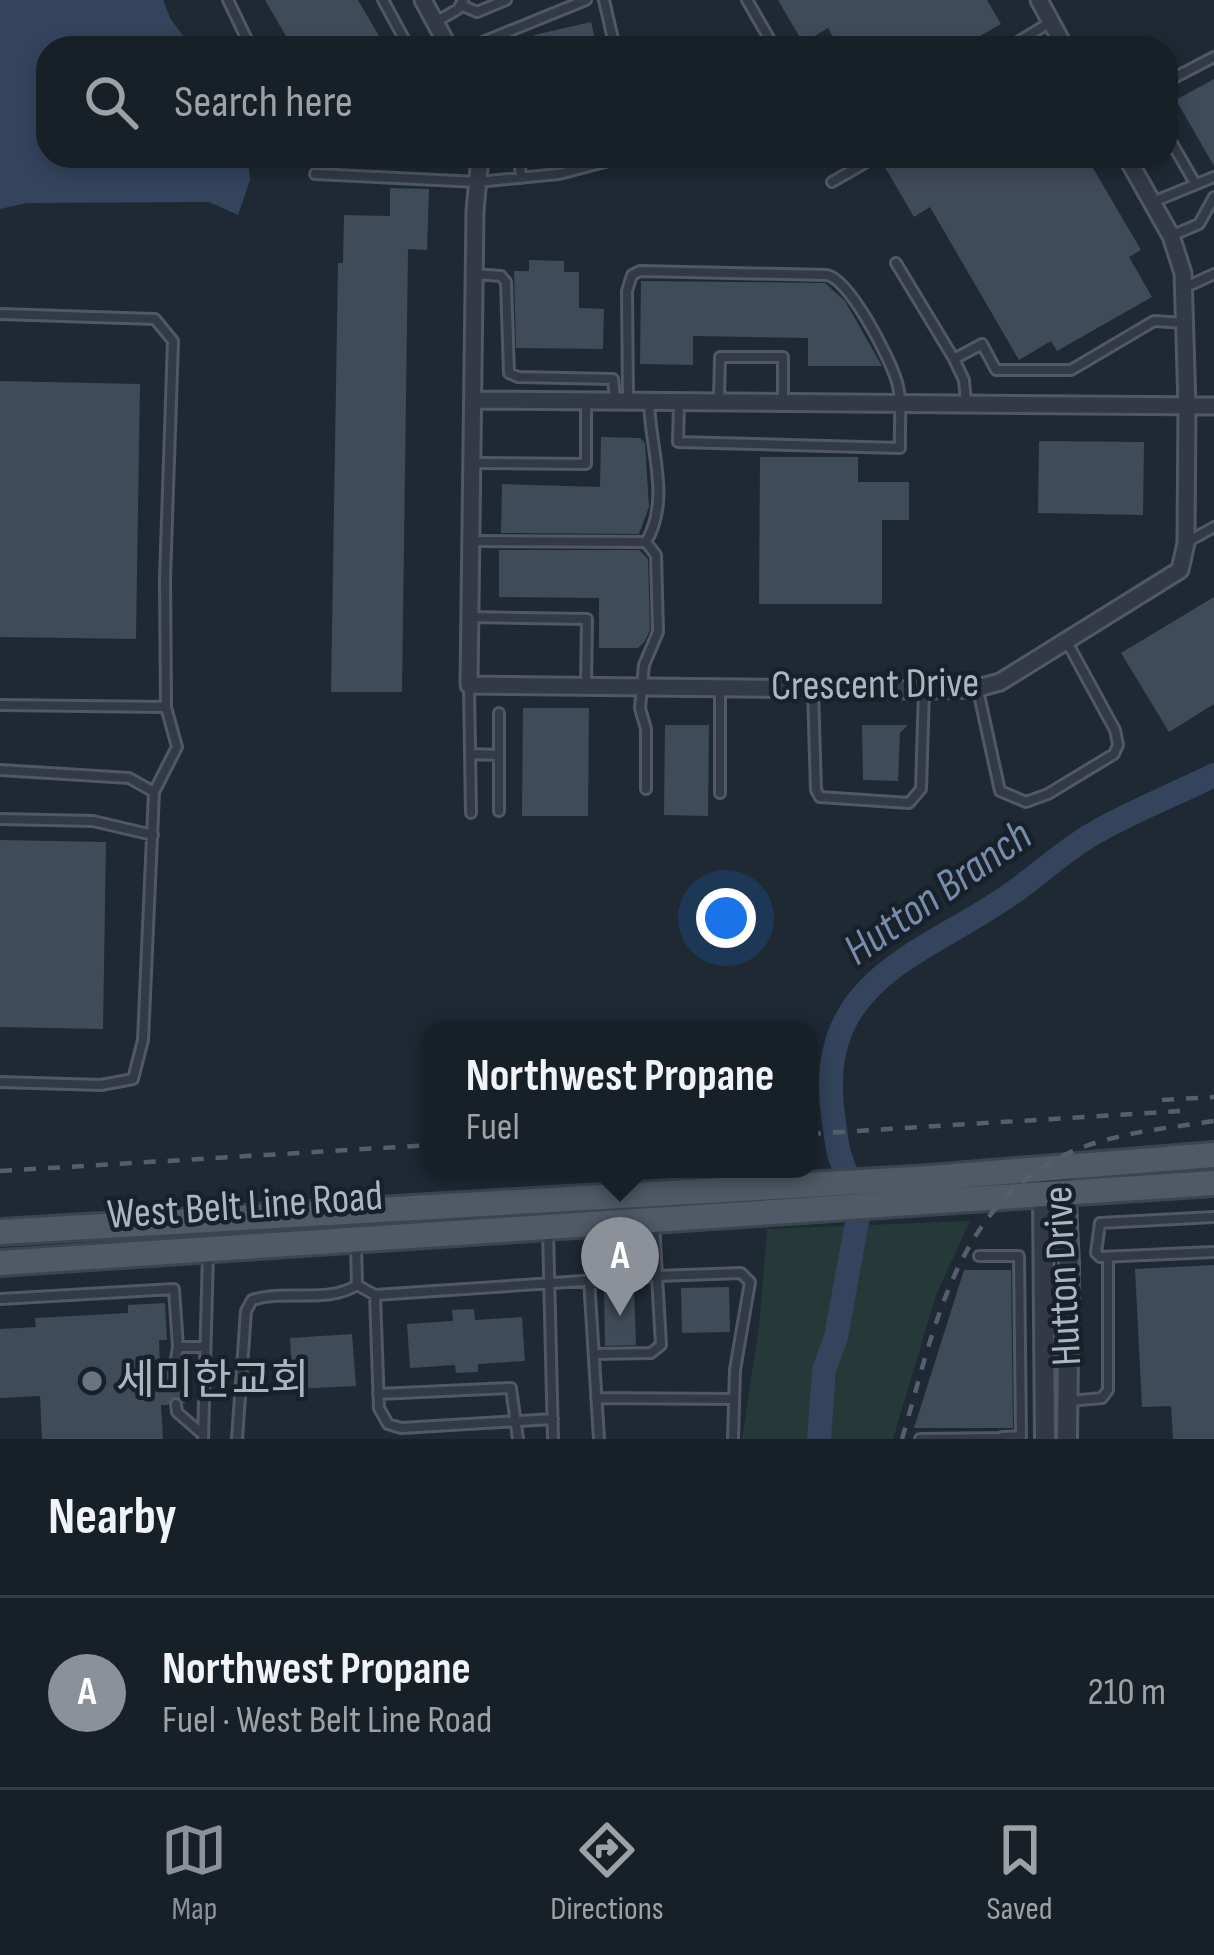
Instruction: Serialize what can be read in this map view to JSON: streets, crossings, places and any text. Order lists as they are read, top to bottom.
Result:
{
  "streets": {
    "main road": ["West Belt Line Road"],
    "street": ["Crescent Drive", "Hutton Drive"]
  },
  "crossings": [
    ["West Belt Line Road", "Hutton Drive"]
  ],
  "water": ["Hutton Branch"],
  "places": ["세미한교회"],
  "page": {
    "search": "Search here",
    "popup": ["Northwest Propane", "Fuel"],
    "pins": "A",
    "heading": "Nearby",
    "list": [
      {
        "mark": "A",
        "name": "Northwest Propane",
        "note": "Fuel · West Belt Line Road",
        "value": "210 m"
      }
    ],
    "nav": ["Map", "Directions", "Saved"]
  }
}
